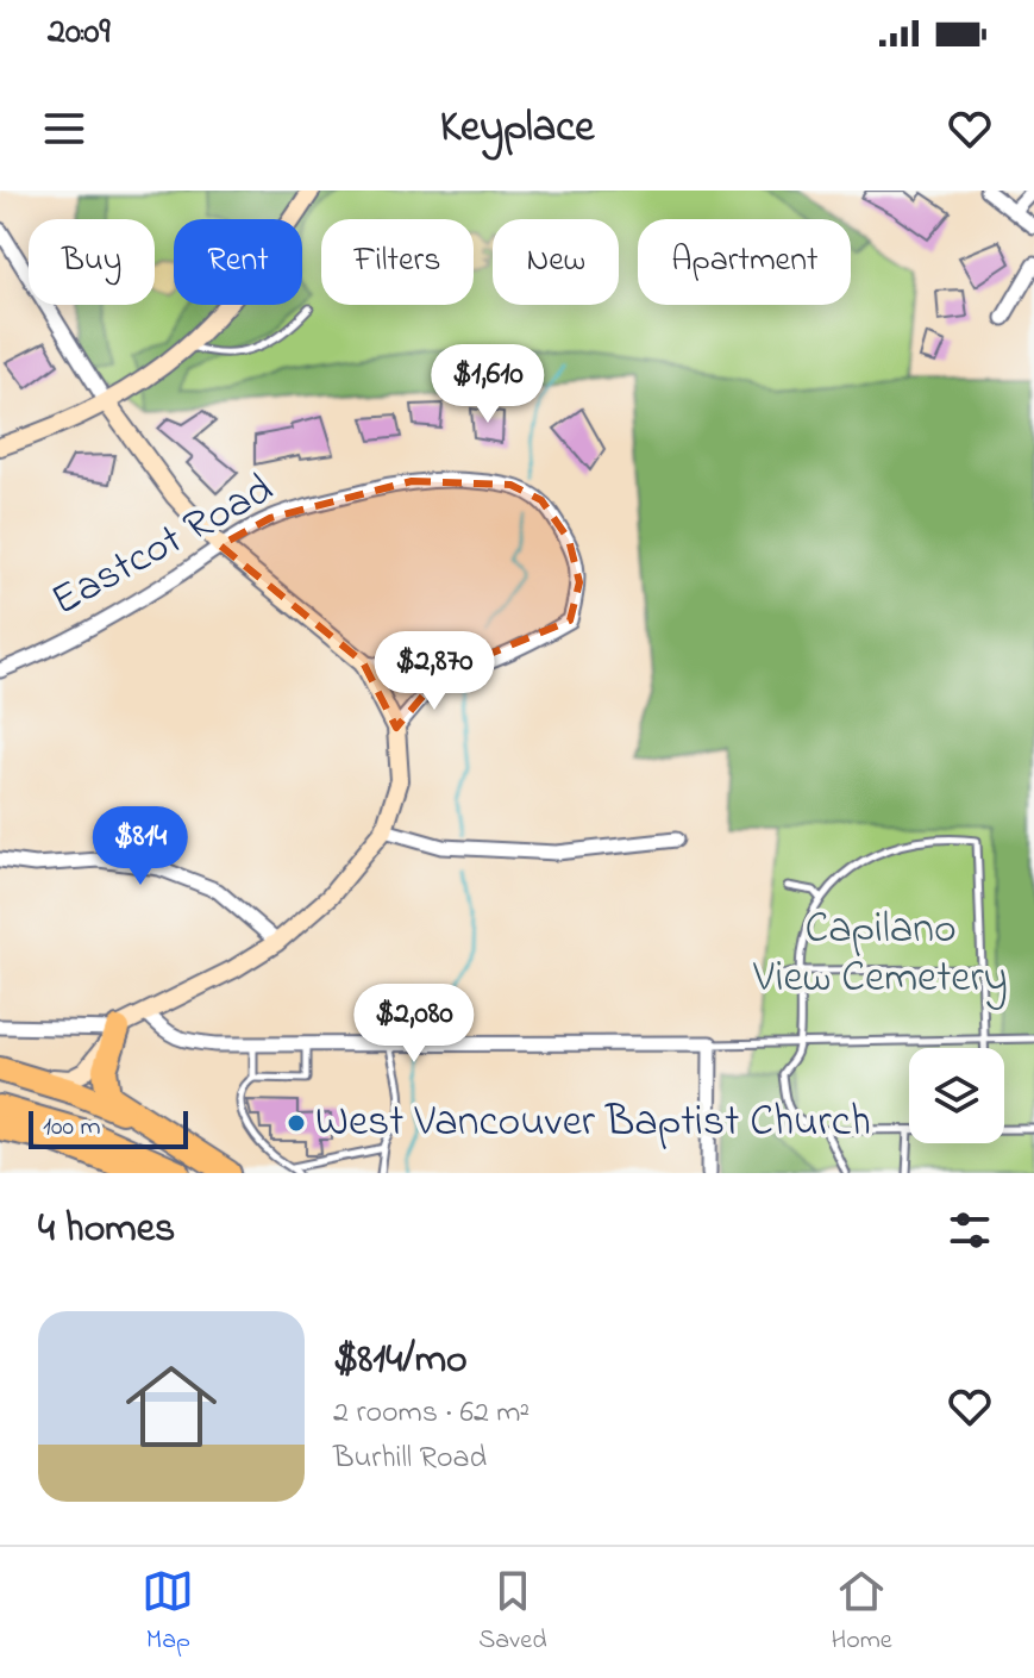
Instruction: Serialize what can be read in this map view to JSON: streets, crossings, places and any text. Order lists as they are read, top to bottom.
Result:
{
  "streets": {
    "street": ["Eastcot Road"]
  },
  "parks": ["Capilano View Cemetery"],
  "places": ["West Vancouver Baptist Church"],
  "scale_bar": "100 m",
  "page": {
    "status": "20:09",
    "header": "Keyplace",
    "chip": [
      "Buy",
      "Rent",
      "Filters",
      "New",
      "Apartment"
    ],
    "price": [
      "$1,610",
      "$2,870",
      "$814",
      "$2,080"
    ],
    "scale": "100 m",
    "heading": "4 homes",
    "list": [
      {
        "name": "$814/mo",
        "note": "2 rooms · 62 m² · Burhill Road"
      }
    ],
    "tabs": ["Map", "Saved", "Home"]
  }
}
